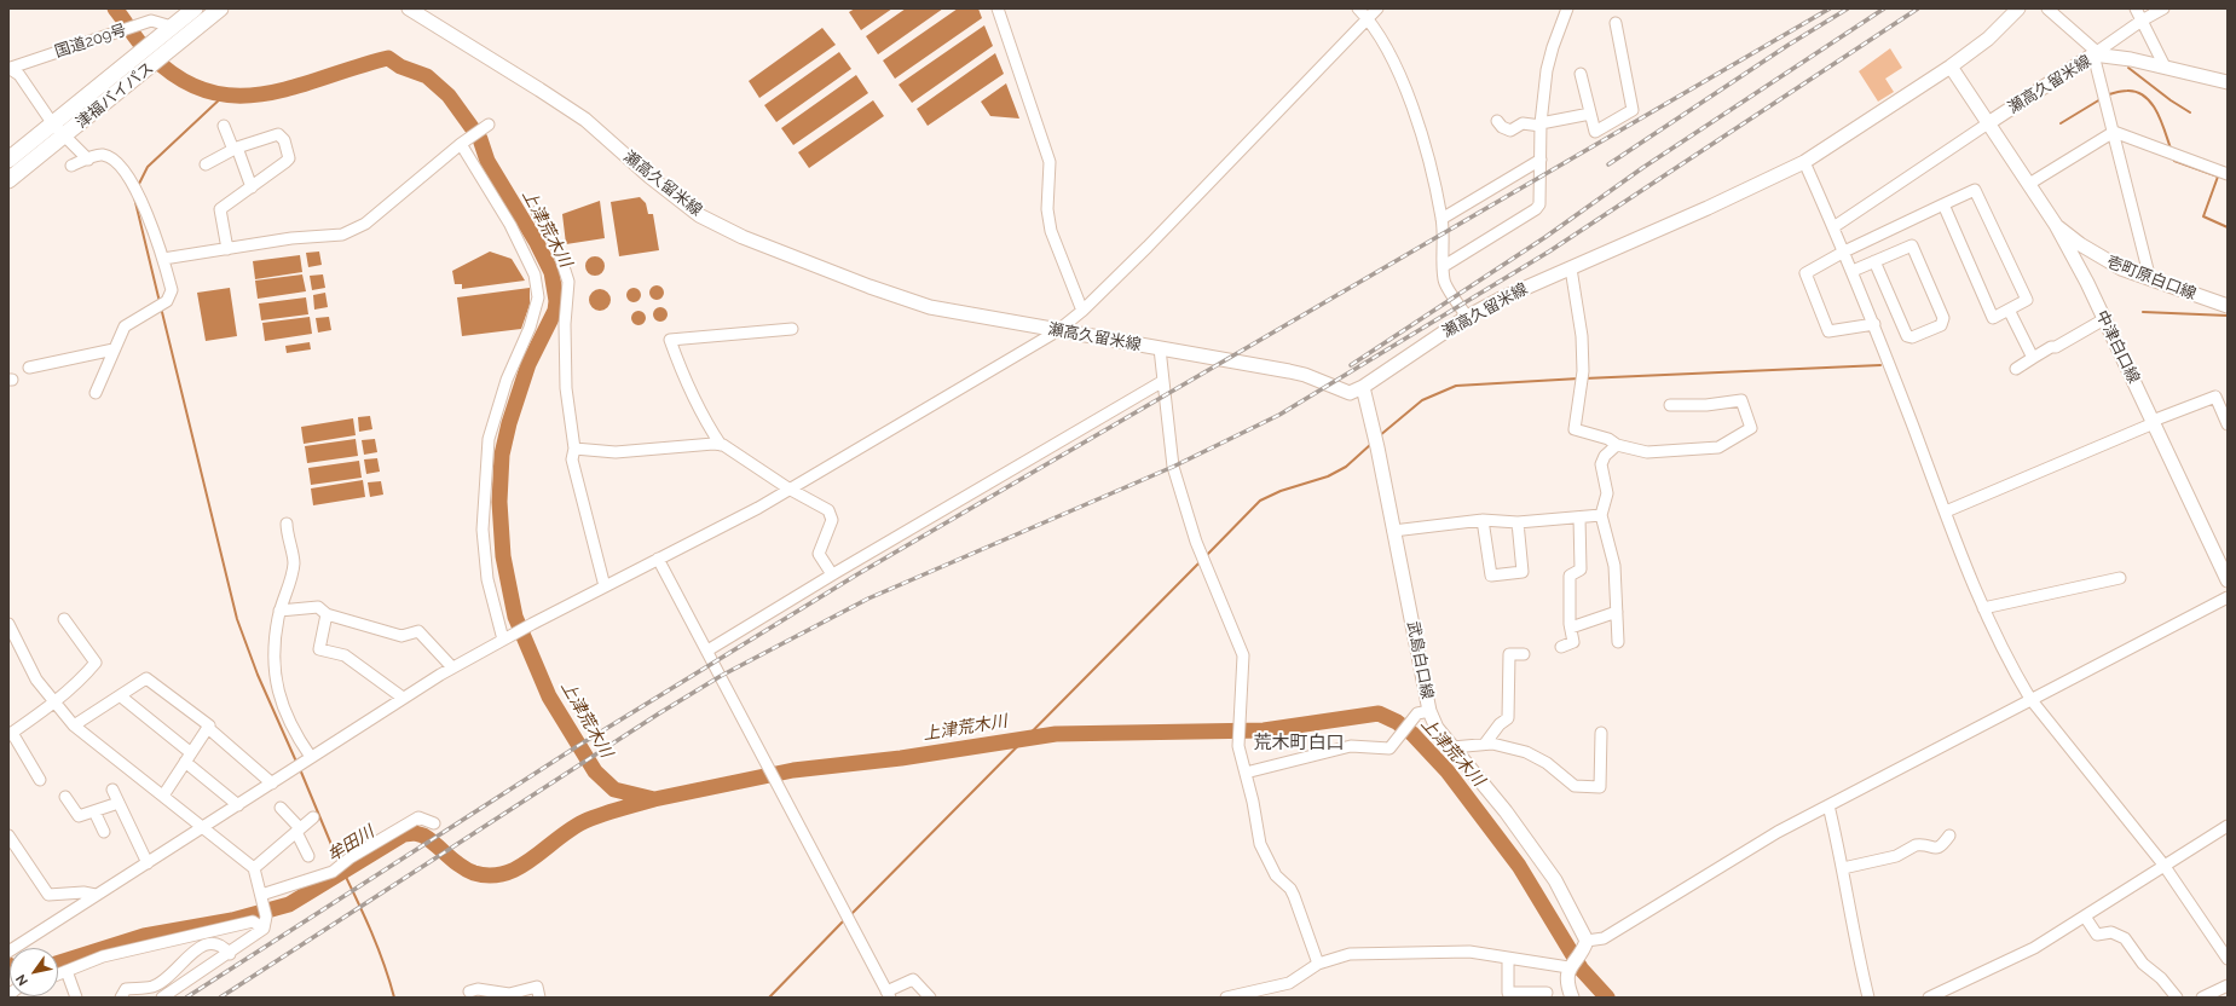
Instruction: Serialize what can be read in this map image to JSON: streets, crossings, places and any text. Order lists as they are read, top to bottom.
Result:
{
  "streets": {
    "highway": ["津福バイパス"],
    "main road": [
      "瀬高久留米線",
      "壱町原白口線",
      "中津白口線",
      "武島白口線"
    ],
    "street": ["国道209号"]
  },
  "crossings": [
    ["国道209号", "津福バイパス"],
    ["瀬高久留米線", "中津白口線"],
    ["瀬高久留米線", "武島白口線"],
    ["壱町原白口線", "中津白口線"]
  ],
  "districts": ["荒木町白口"],
  "water": ["上津荒木川", "牟田川"],
  "north": "bottom left"
}
